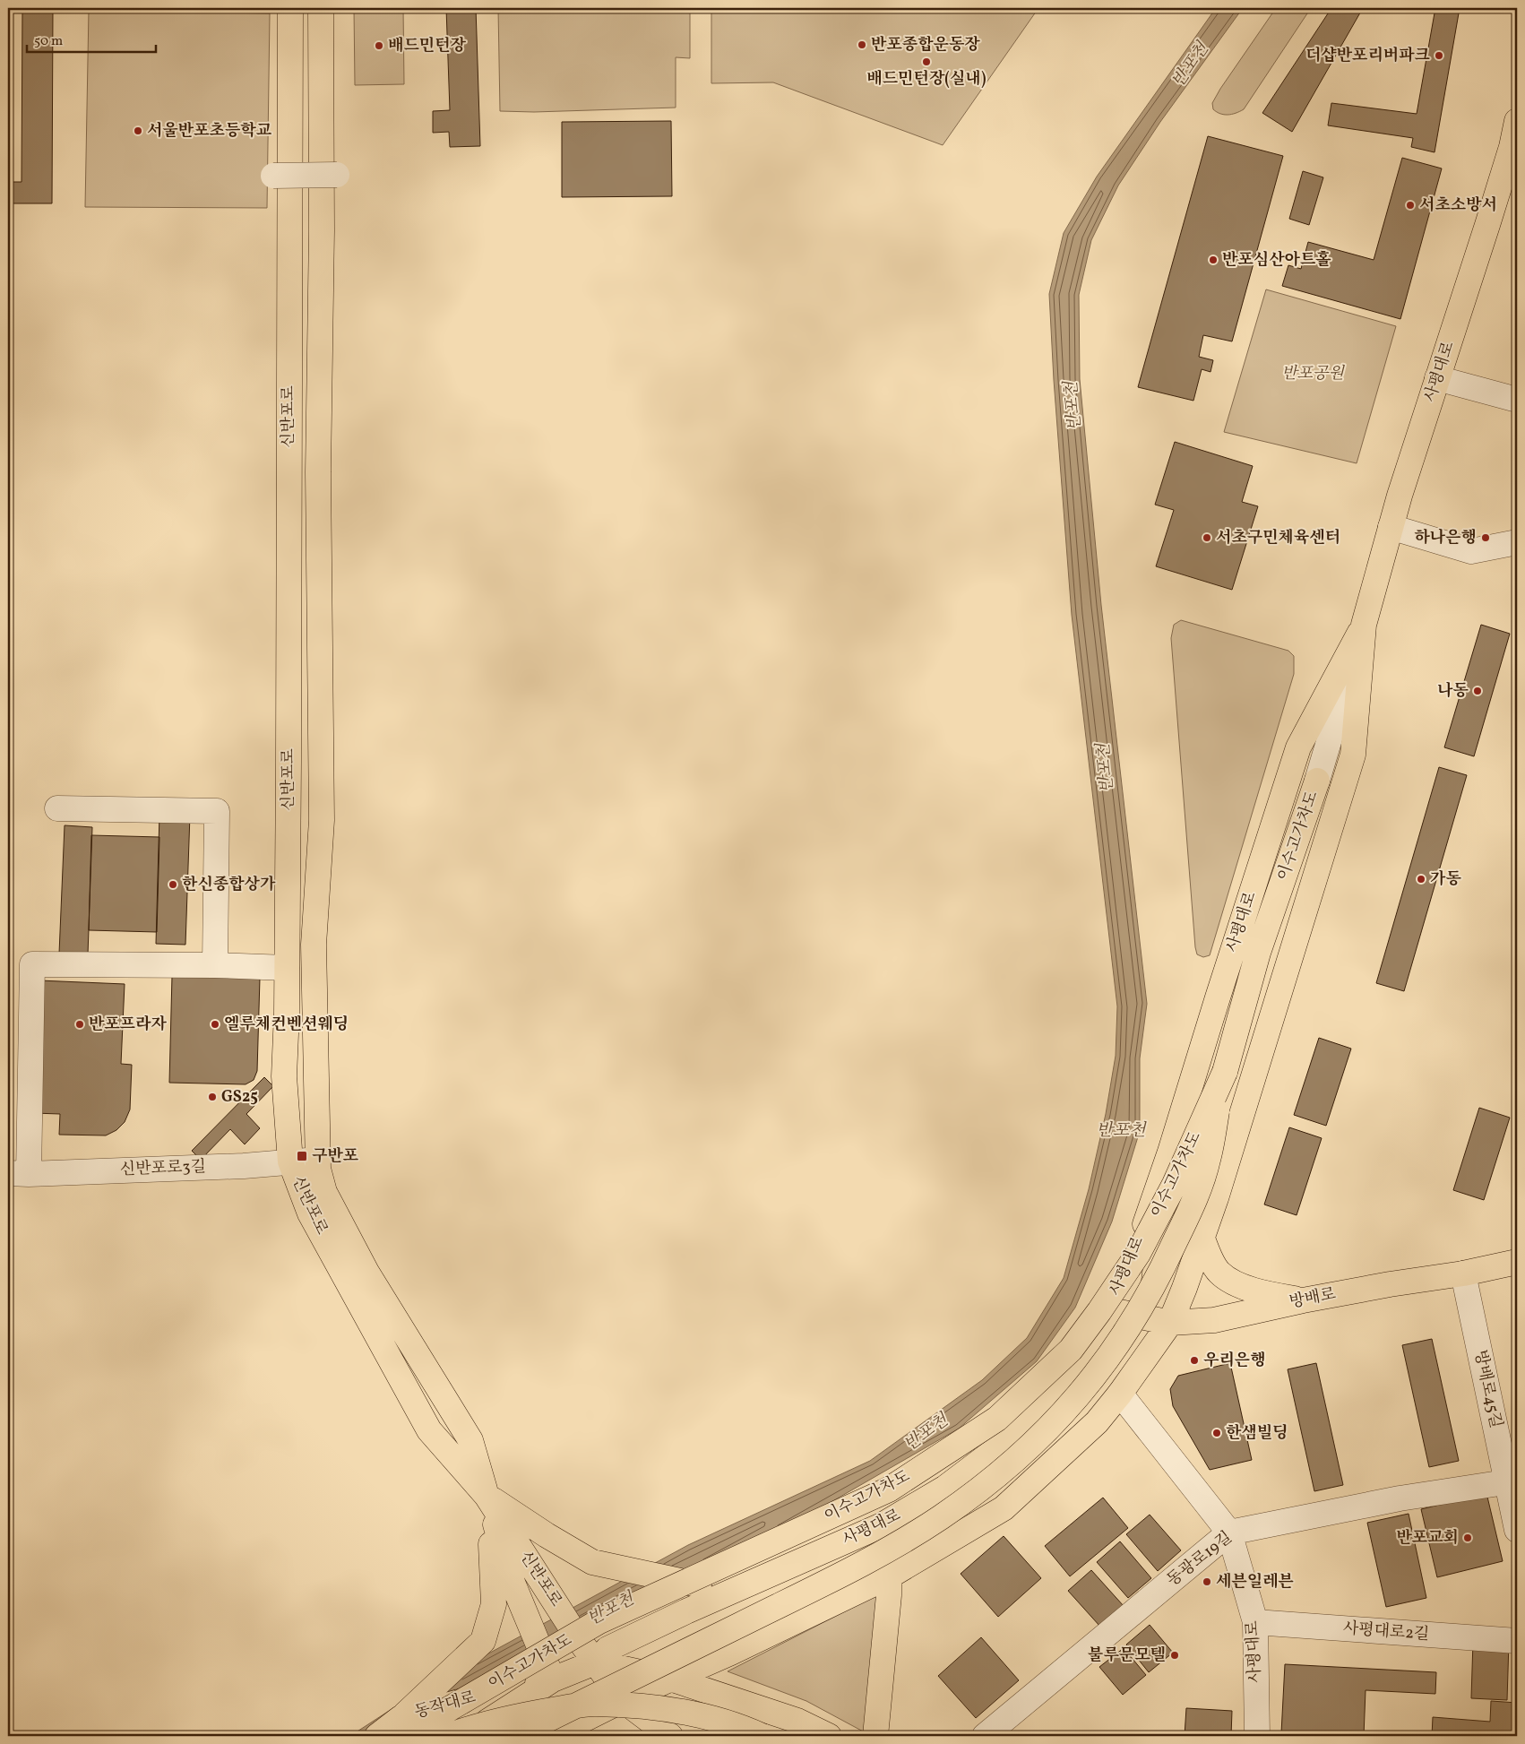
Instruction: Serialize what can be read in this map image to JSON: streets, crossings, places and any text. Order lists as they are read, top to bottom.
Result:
{
  "streets": {
    "main road": [
      "사평대로",
      "신반포로",
      "이수고가차도",
      "방배로",
      "동작대로"
    ],
    "street": [
      "신반포로3길",
      "방배로45길",
      "동광로19길",
      "사평대로2길"
    ]
  },
  "crossings": [
    ["사평대로", "신반포로"],
    ["사평대로", "이수고가차도"],
    ["사평대로", "방배로"],
    ["사평대로", "동광로19길"],
    ["사평대로", "사평대로2길"],
    ["사평대로", "동작대로"],
    ["신반포로", "신반포로3길"],
    ["신반포로", "동작대로"],
    ["이수고가차도", "동작대로"],
    ["방배로", "방배로45길"],
    ["방배로45길", "동광로19길"]
  ],
  "water": ["반포천"],
  "parks": ["반포공원"],
  "places": {
    "other": [
      "반포종합운동장",
      "배드민턴장",
      "더샵반포리버파크",
      "배드민턴장(실내)",
      "서울반포초등학교",
      "서초소방서",
      "반포심산아트홀",
      "서초구민체육센터",
      "하나은행",
      "나동",
      "가동",
      "한신종합상가",
      "반포프라자",
      "엘루체컨벤션웨딩",
      "GS25",
      "우리은행",
      "한샘빌딩",
      "반포교회",
      "세븐일레븐",
      "불루문모텔"
    ],
    "transit": ["구반포"]
  },
  "scale_bar": "50 m"
}
